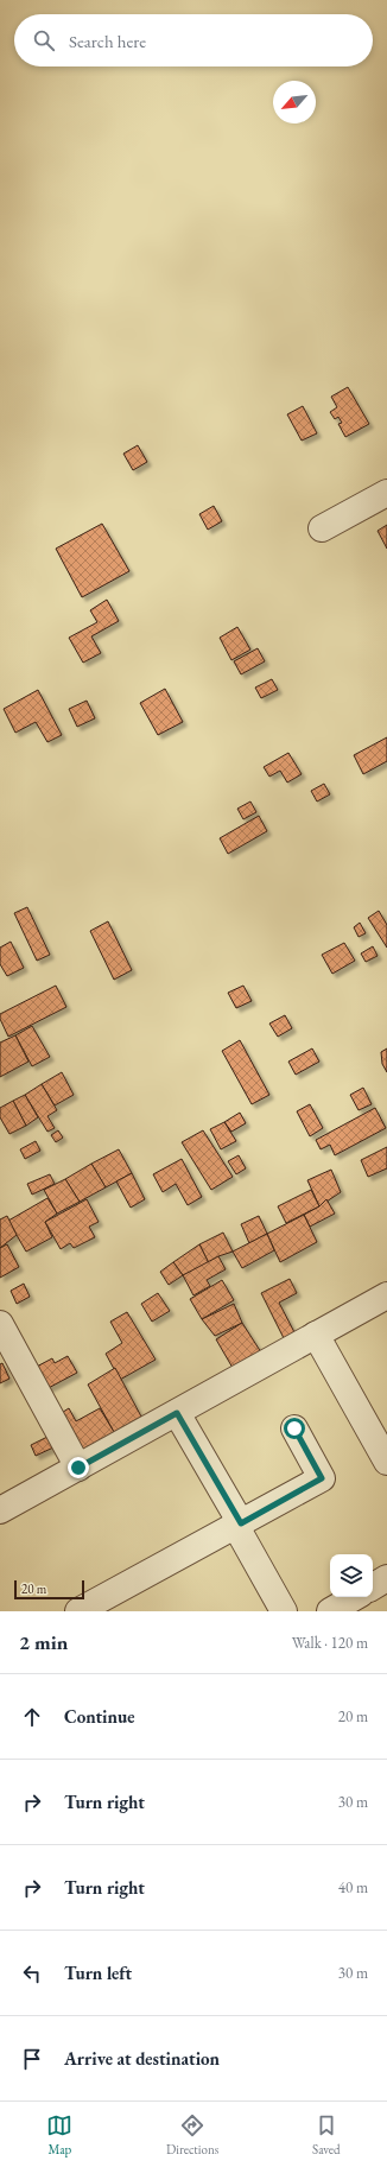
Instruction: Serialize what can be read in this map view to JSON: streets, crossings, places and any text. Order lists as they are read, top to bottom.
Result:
{
  "scale_bar": "20 m",
  "north": "bottom left",
  "page": {
    "search": "Search here",
    "scale": "20 m",
    "heading": ["2 min", "Walk · 120 m"],
    "list": [
      ["Continue", "20 m"],
      ["Turn right", "30 m"],
      ["Turn right", "40 m"],
      ["Turn left", "30 m"],
      "Arrive at destination"
    ],
    "nav": ["Map", "Directions", "Saved"]
  }
}
